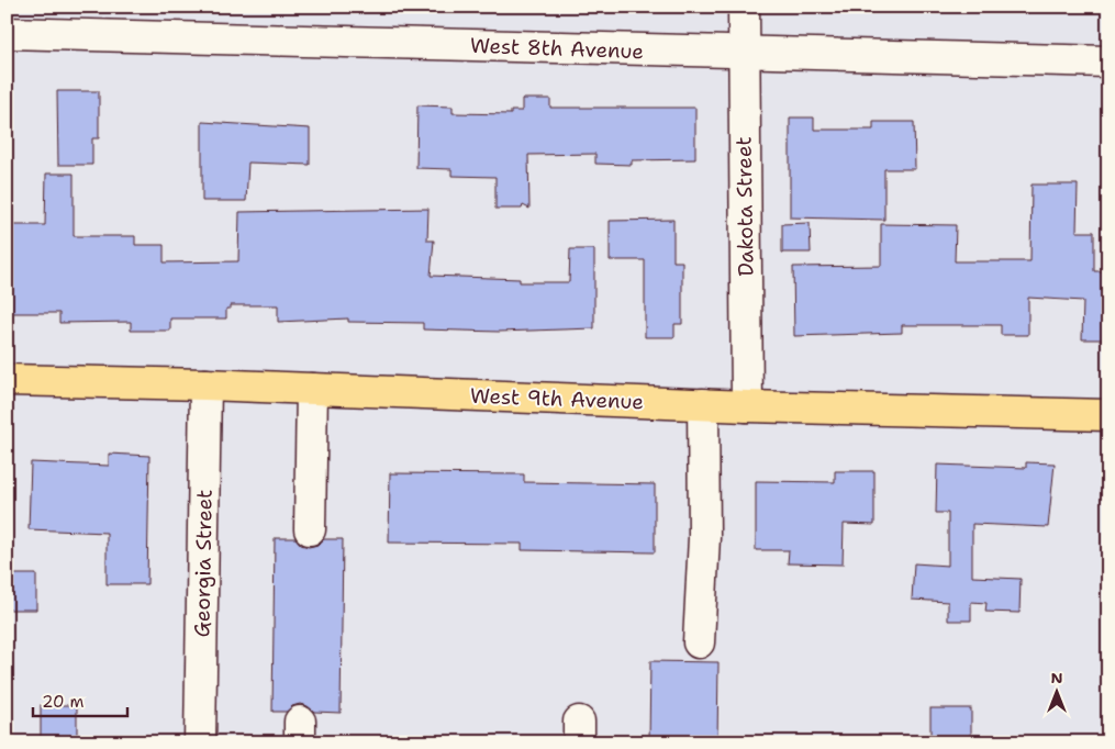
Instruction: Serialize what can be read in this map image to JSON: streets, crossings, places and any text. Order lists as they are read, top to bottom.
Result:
{
  "streets": {
    "main road": ["West 9th Avenue"],
    "street": ["West 8th Avenue", "Dakota Street", "Georgia Street"]
  },
  "crossings": [
    ["West 8th Avenue", "Dakota Street"],
    ["Dakota Street", "West 9th Avenue"],
    ["West 9th Avenue", "Georgia Street"]
  ],
  "scale_bar": "20 m",
  "north": "top"
}
